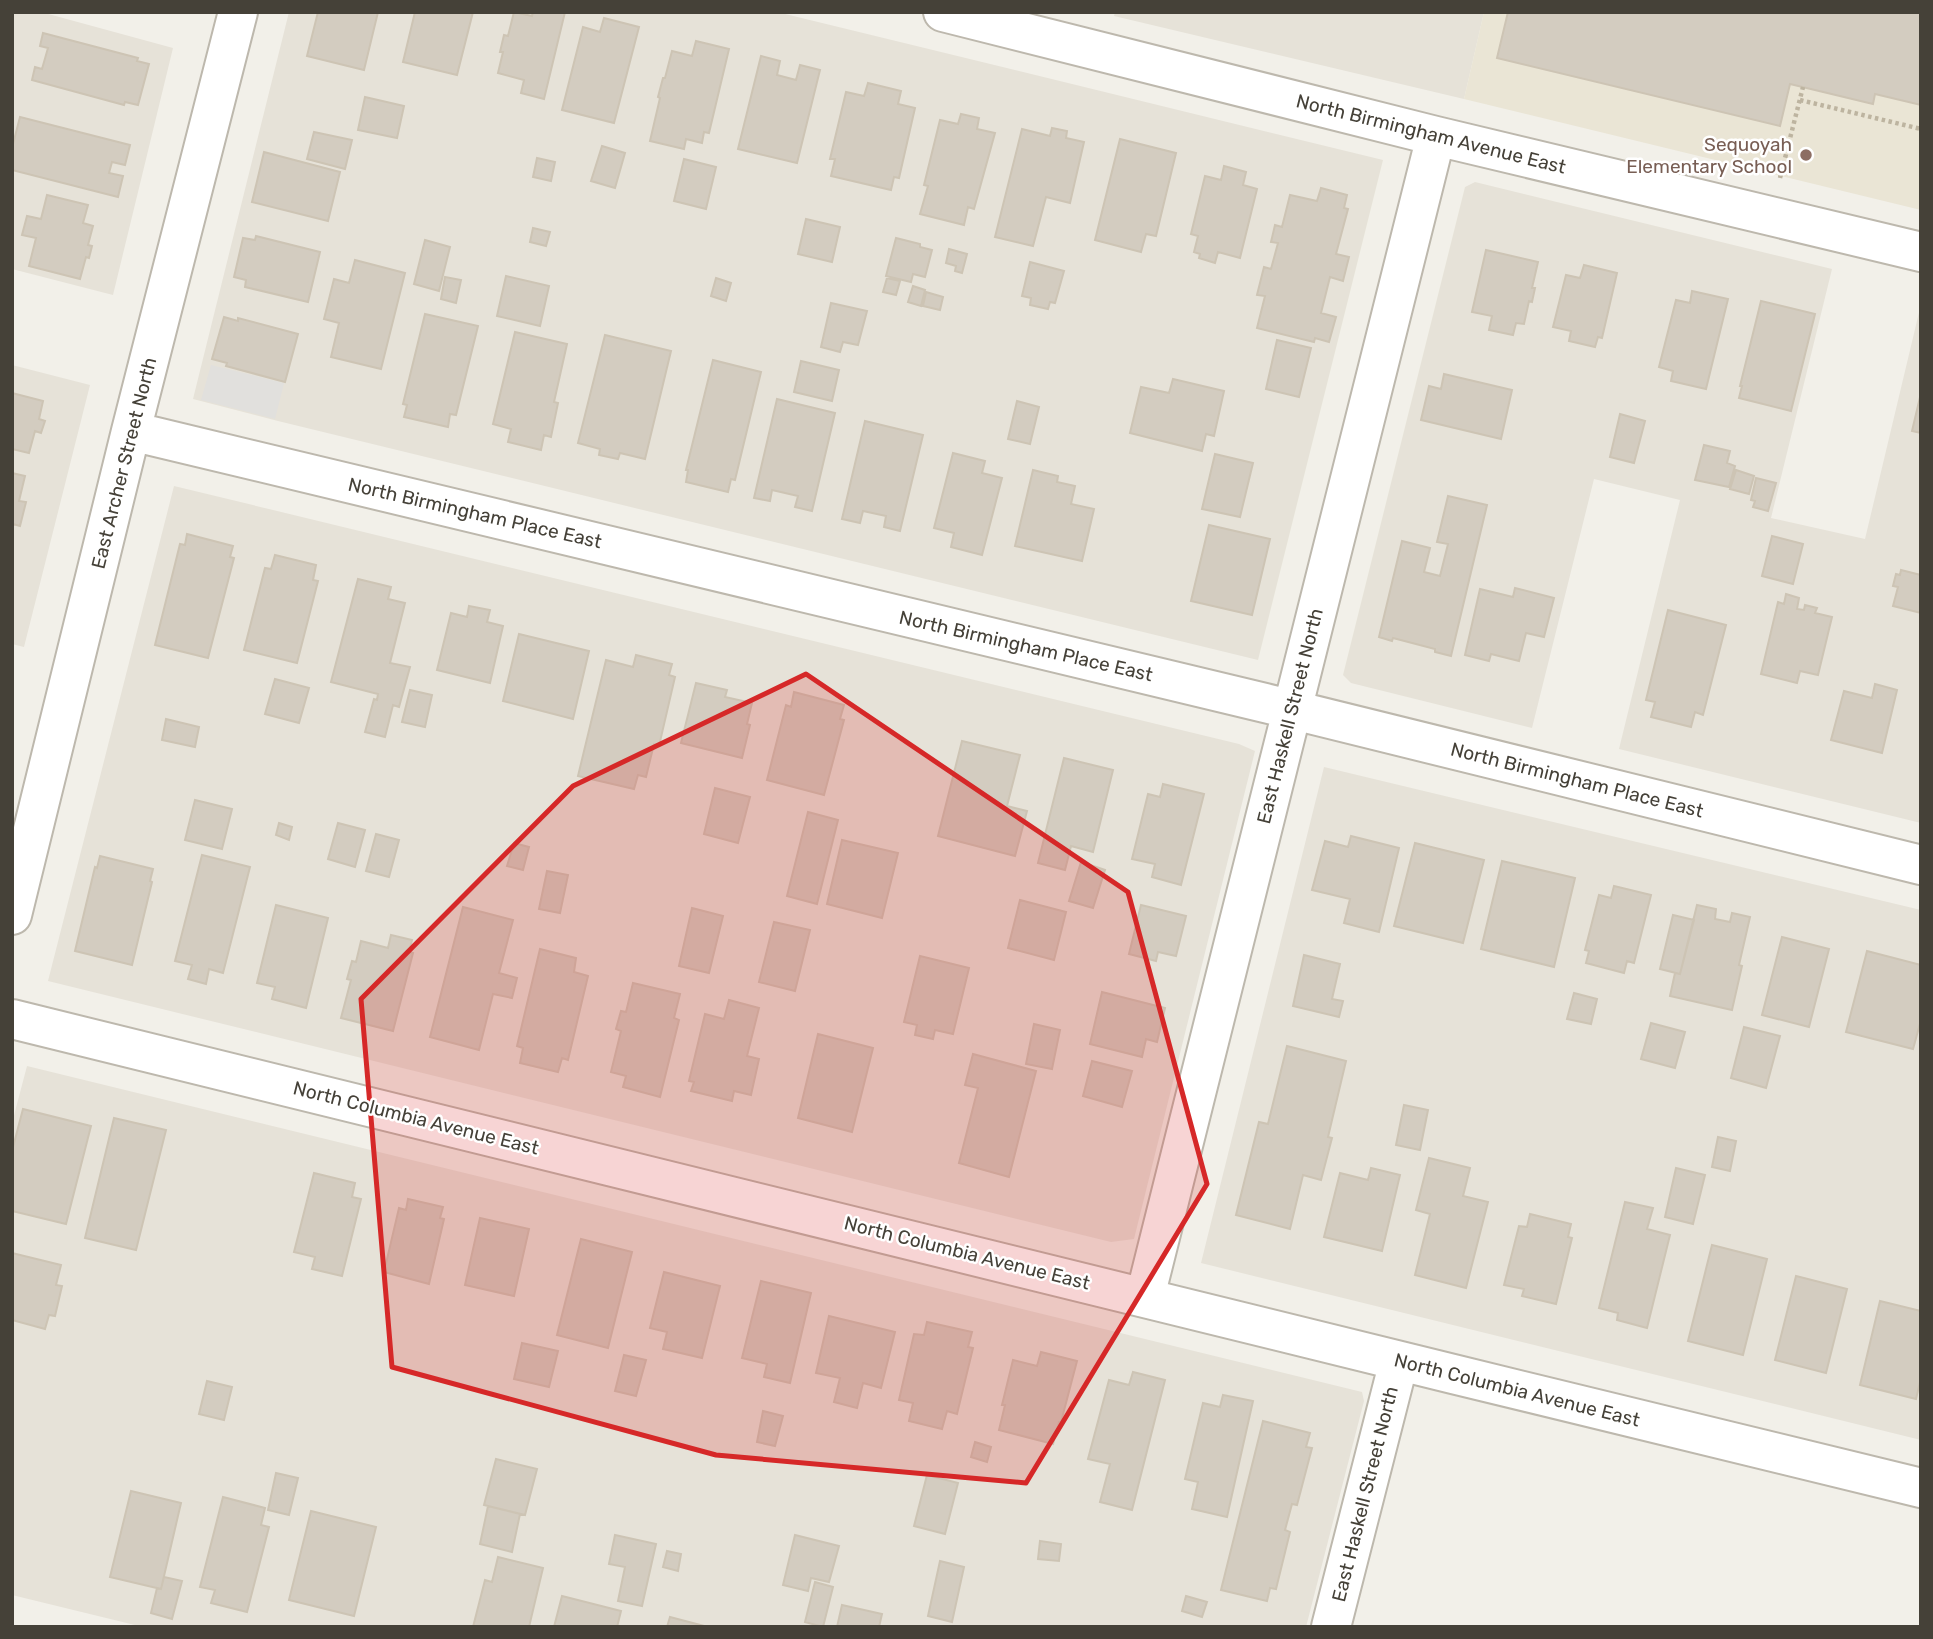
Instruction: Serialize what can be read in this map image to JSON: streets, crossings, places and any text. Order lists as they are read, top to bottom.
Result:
{
  "streets": {
    "street": [
      "North Birmingham Avenue East",
      "East Archer Street North",
      "North Birmingham Place East",
      "East Haskell Street North",
      "North Columbia Avenue East"
    ]
  },
  "crossings": [
    ["North Birmingham Avenue East", "East Haskell Street North"],
    ["East Archer Street North", "North Birmingham Place East"],
    ["North Birmingham Place East", "East Haskell Street North"],
    ["East Haskell Street North", "North Columbia Avenue East"]
  ],
  "places": ["Sequoyah Elementary School"]
}
